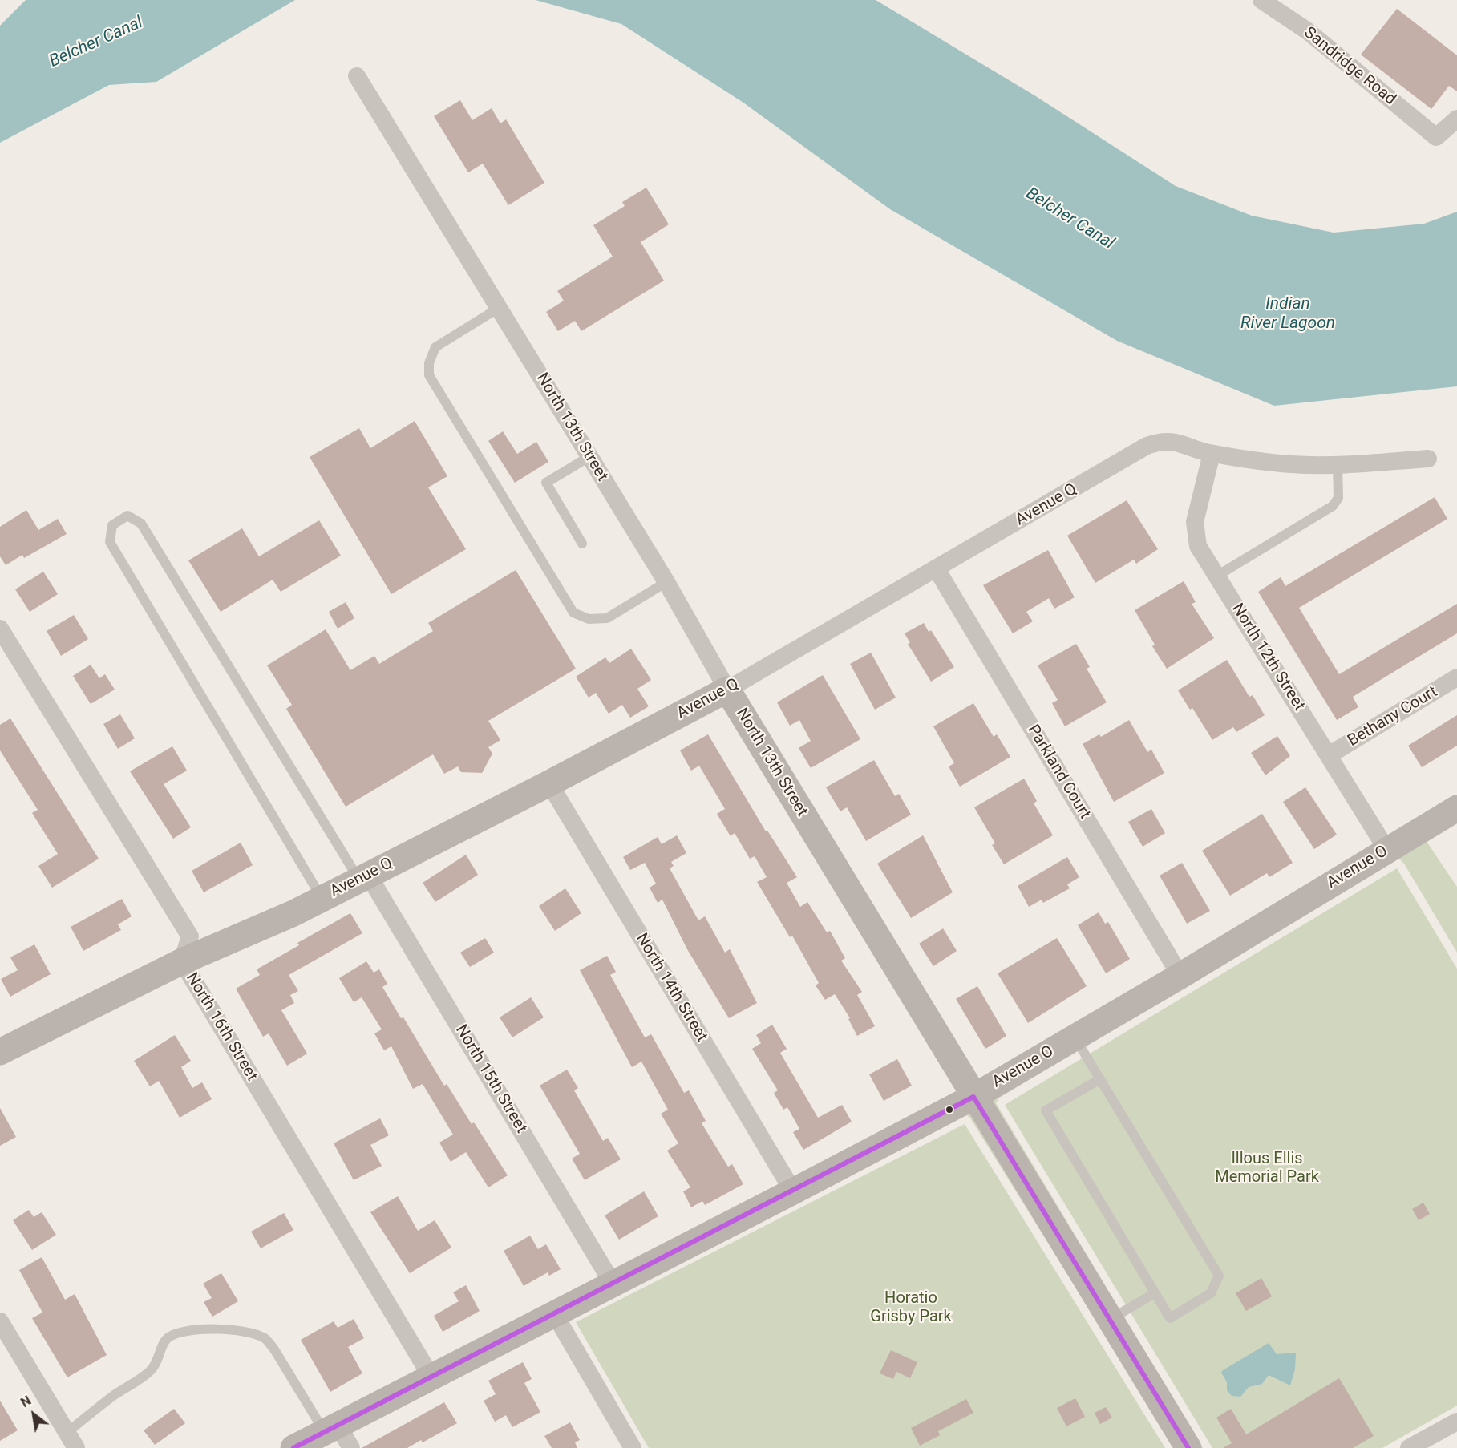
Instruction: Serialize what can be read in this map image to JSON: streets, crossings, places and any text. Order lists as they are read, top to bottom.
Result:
{
  "streets": {
    "street": [
      "Sandridge Road",
      "North 13th Street",
      "Avenue Q",
      "North 12th Street",
      "Bethany Court",
      "Parkland Court",
      "Avenue O",
      "North 14th Street",
      "North 16th Street",
      "North 15th Street"
    ]
  },
  "crossings": [
    ["North 13th Street", "Avenue Q"],
    ["North 13th Street", "Avenue O"],
    ["Avenue Q", "North 12th Street"],
    ["Avenue Q", "Parkland Court"],
    ["Avenue Q", "North 14th Street"],
    ["Avenue Q", "North 16th Street"],
    ["Avenue Q", "North 15th Street"],
    ["North 12th Street", "Bethany Court"],
    ["North 12th Street", "Avenue O"],
    ["Parkland Court", "Avenue O"],
    ["Avenue O", "North 14th Street"],
    ["Avenue O", "North 16th Street"],
    ["Avenue O", "North 15th Street"]
  ],
  "water": ["Belcher Canal", "Indian River Lagoon"],
  "parks": ["Illous Ellis Memorial Park", "Horatio Grisby Park"],
  "north": "top left"
}
